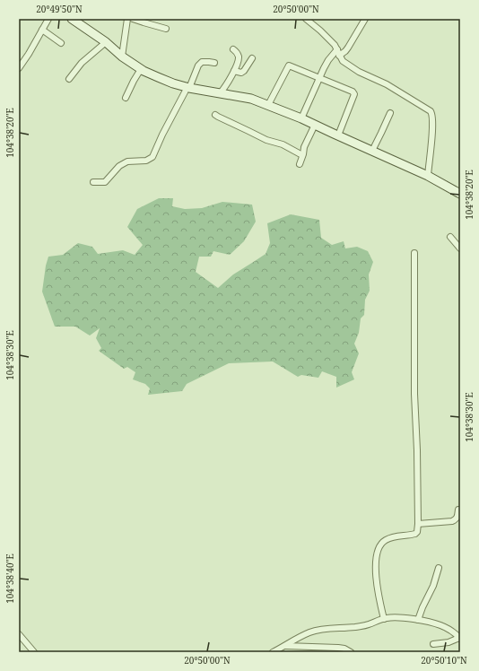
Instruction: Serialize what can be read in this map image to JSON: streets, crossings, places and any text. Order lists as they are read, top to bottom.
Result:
{
  "coordinates": [
    "20°49'50\"N",
    "20°50'00\"N",
    "104°38'20\"E",
    "104°38'30\"E",
    "104°38'40\"E",
    "20°50'10\"N"
  ]
}
